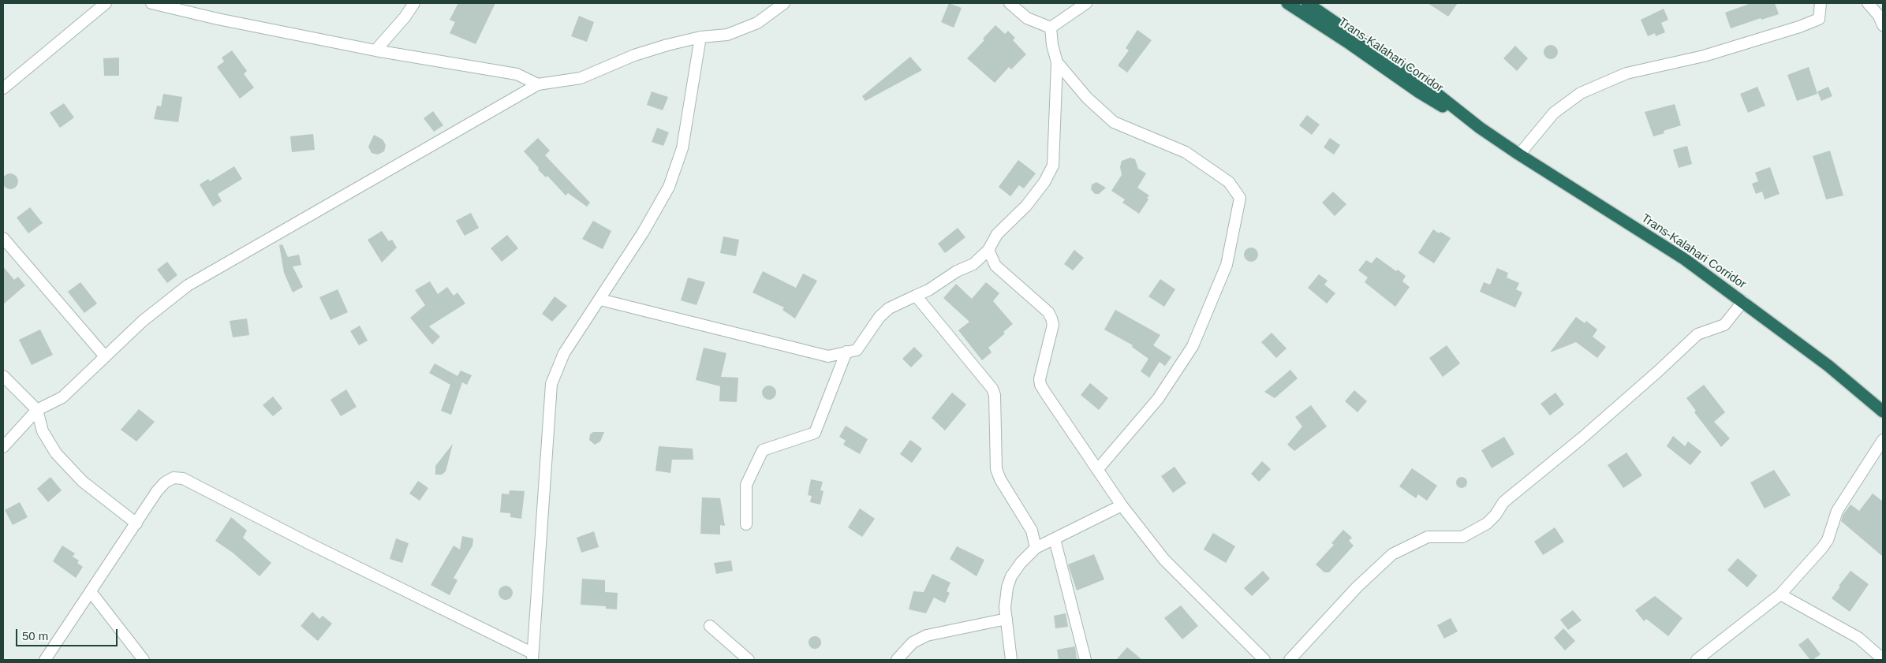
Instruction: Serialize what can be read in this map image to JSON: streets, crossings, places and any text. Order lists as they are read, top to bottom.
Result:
{
  "streets": {
    "highway": ["Trans-Kalahari Corridor"]
  },
  "scale_bar": "50 m"
}
